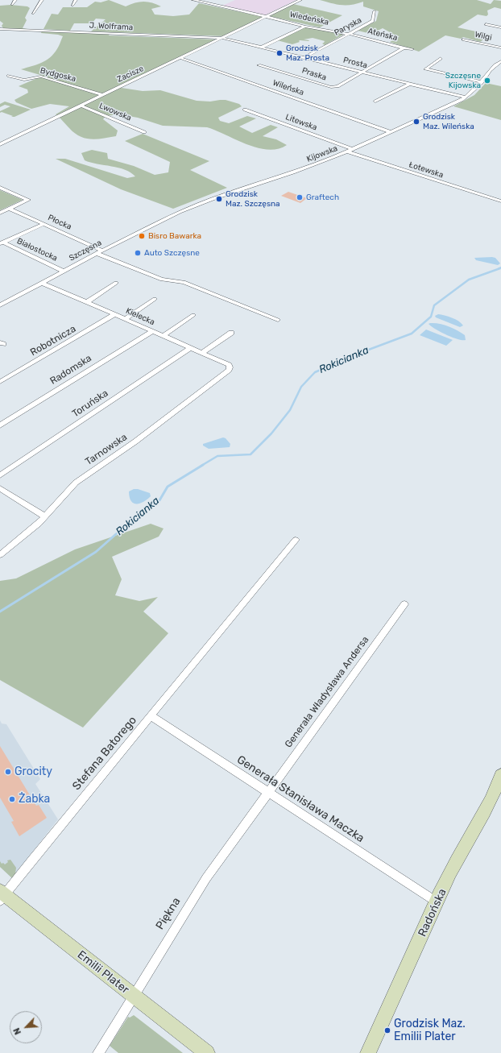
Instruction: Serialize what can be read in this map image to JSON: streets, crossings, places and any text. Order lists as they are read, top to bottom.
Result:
{
  "streets": {
    "street": [
      "Wiedeńska",
      "J. Wolframa",
      "Paryska",
      "Ateńska",
      "Wilgi",
      "Prosta",
      "Zacisze",
      "Praska",
      "Bydgoska",
      "Wileńska",
      "Lwowska",
      "Litewska",
      "Kijowska",
      "Łotewska",
      "Płocka",
      "Białostocka",
      "Szczęsna",
      "Kielecka",
      "Robotnicza",
      "Radomska",
      "Toruńska",
      "Tarnowska",
      "Generała Władysława Andersa",
      "Stefana Batorego",
      "Generała Stanisława Maczka",
      "Radońska",
      "Piękna",
      "Emilii Plater"
    ]
  },
  "crossings": [
    ["Wiedeńska", "Paryska"],
    ["Wiedeńska", "Ateńska"],
    ["Wiedeńska", "Zacisze"],
    ["J. Wolframa", "Prosta"],
    ["J. Wolframa", "Zacisze"],
    ["Paryska", "Ateńska"],
    ["Paryska", "Prosta"],
    ["Ateńska", "Praska"],
    ["Prosta", "Zacisze"],
    ["Prosta", "Praska"],
    ["Prosta", "Kijowska"],
    ["Zacisze", "Bydgoska"],
    ["Zacisze", "Wileńska"],
    ["Zacisze", "Lwowska"],
    ["Wileńska", "Kijowska"],
    ["Litewska", "Kijowska"],
    ["Kijowska", "Łotewska"],
    ["Kijowska", "Szczęsna"],
    ["Płocka", "Szczęsna"],
    ["Białostocka", "Szczęsna"],
    ["Szczęsna", "Kielecka"],
    ["Kielecka", "Robotnicza"],
    ["Kielecka", "Radomska"],
    ["Kielecka", "Toruńska"],
    ["Kielecka", "Tarnowska"],
    ["Generała Władysława Andersa", "Generała Stanisława Maczka"],
    ["Generała Władysława Andersa", "Piękna"],
    ["Stefana Batorego", "Generała Stanisława Maczka"],
    ["Stefana Batorego", "Emilii Plater"],
    ["Generała Stanisława Maczka", "Radońska"],
    ["Generała Stanisława Maczka", "Piękna"],
    ["Piękna", "Emilii Plater"]
  ],
  "water": ["Rokicianka"],
  "places": [
    "Grodzisk Maz. Prosta",
    "Szczęsne Kijowska",
    "Grodzisk Maz. Wileńska",
    "Graftech",
    "Grodzisk Maz. Szczęsna",
    "Bisro Bawarka",
    "Auto Szczęsne",
    "Grocity",
    "Żabka",
    "Grodzisk Maz. Emilii Plater"
  ],
  "north": "bottom left"
}
